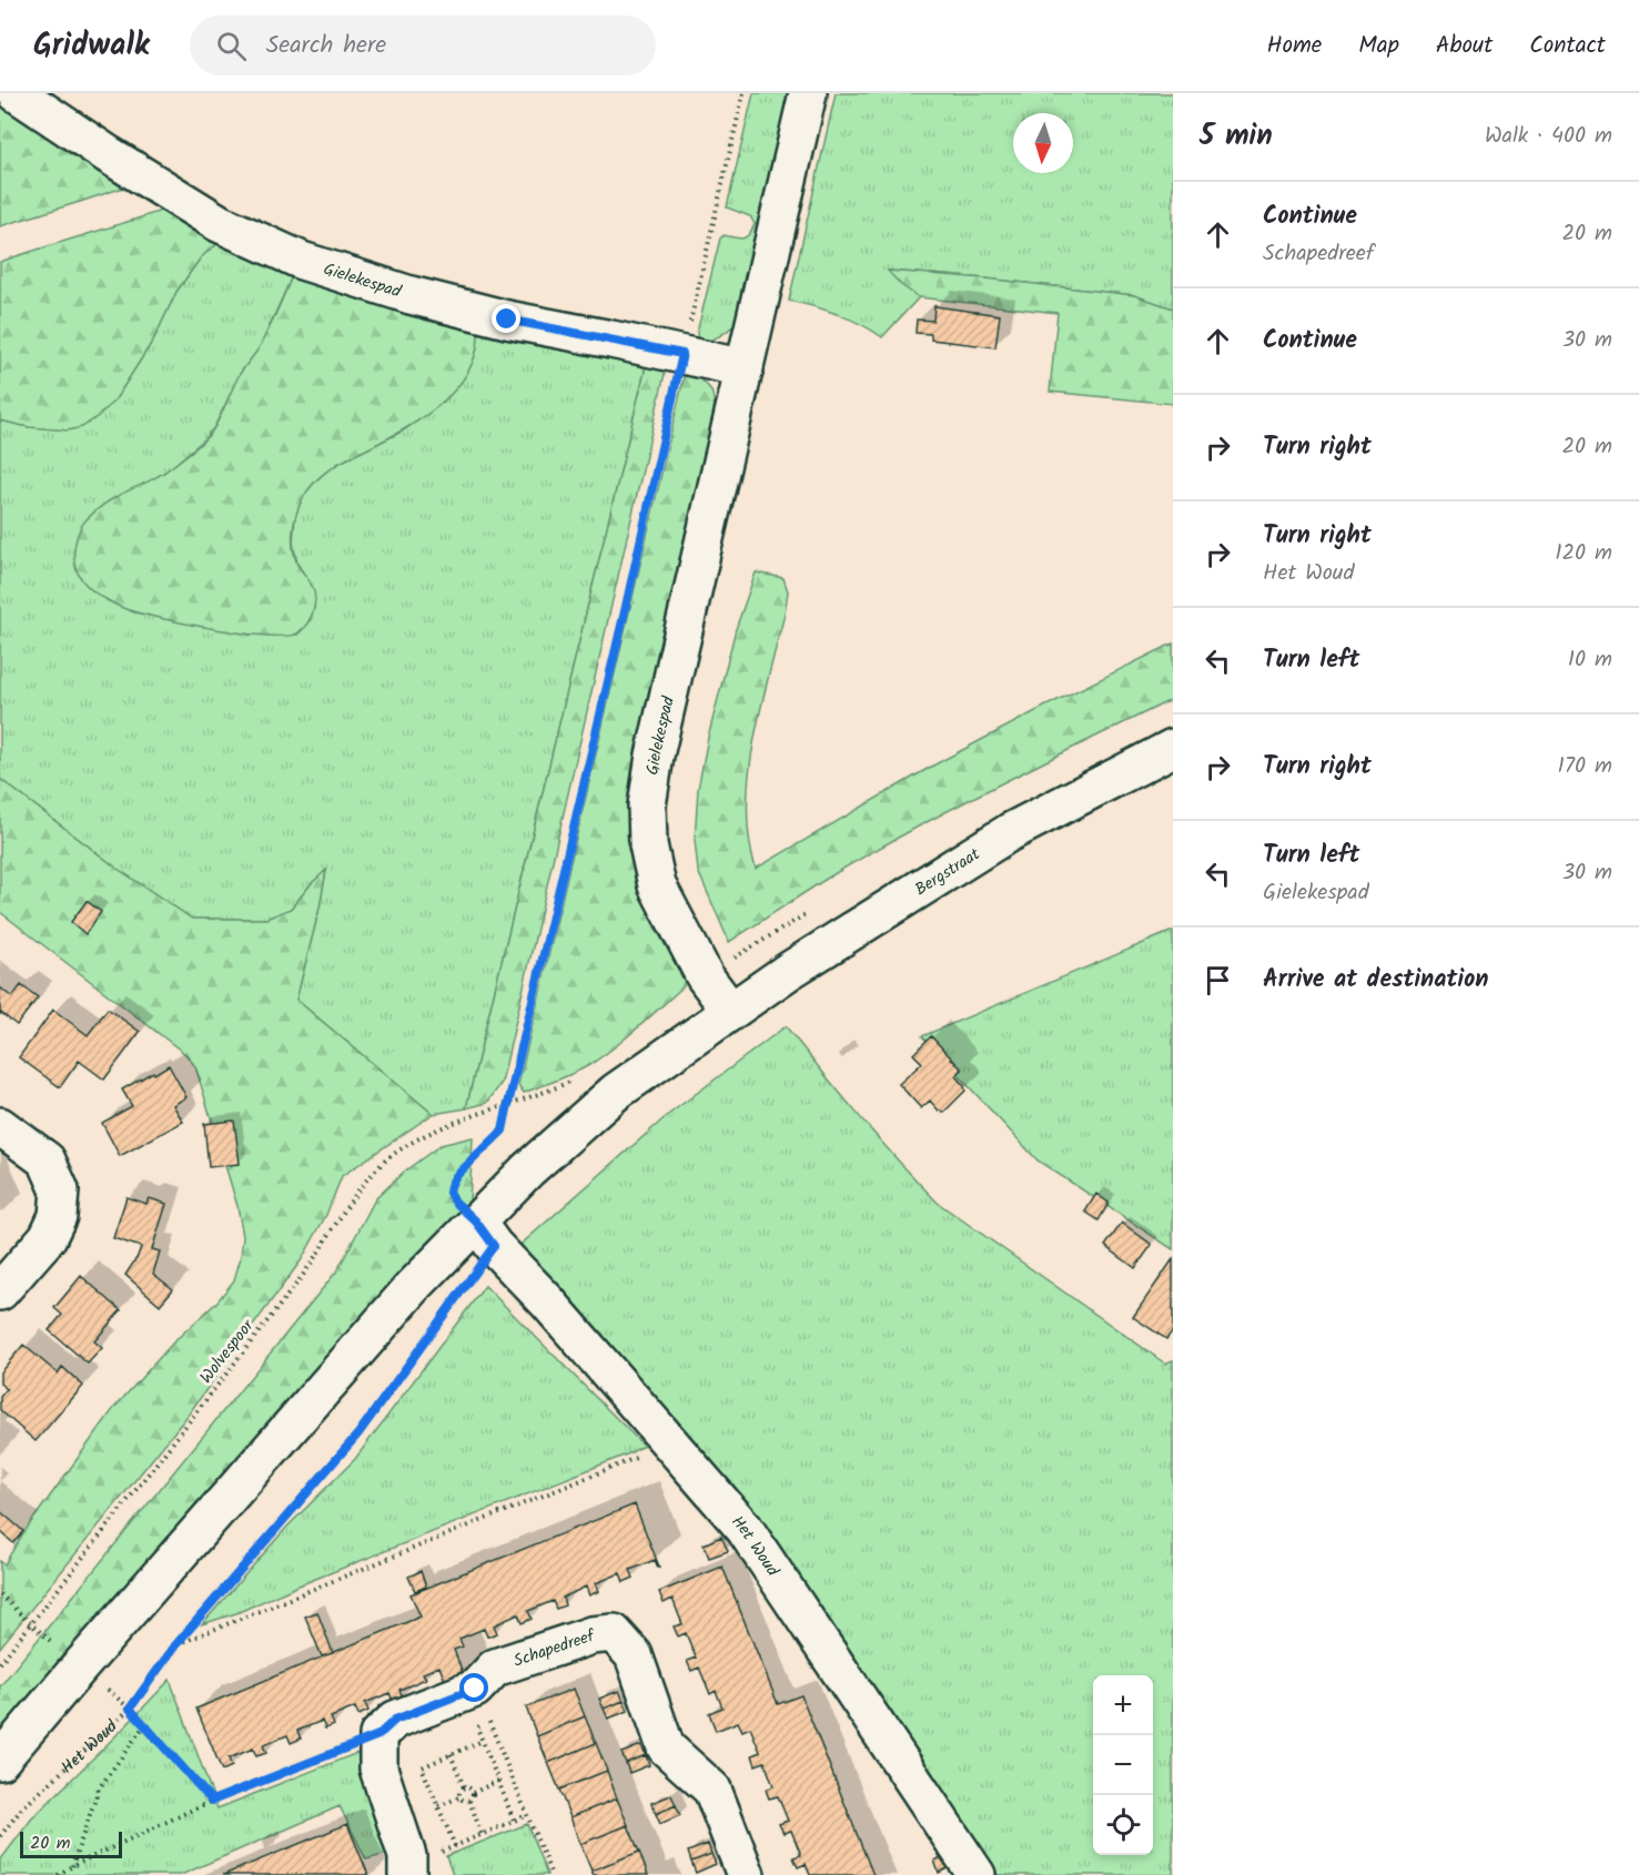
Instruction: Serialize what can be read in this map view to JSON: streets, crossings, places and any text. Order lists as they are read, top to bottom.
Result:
{
  "streets": {
    "street": [
      "Gielekespad",
      "Bergstraat",
      "Het Woud",
      "Schapedreef"
    ],
    "path": ["Wolvespoor"]
  },
  "crossings": [
    ["Gielekespad", "Bergstraat"]
  ],
  "scale_bar": "20 m",
  "north": "bottom",
  "page": {
    "header": "Gridwalk",
    "search": "Search here",
    "nav": [
      "Home",
      "Map",
      "About",
      "Contact"
    ],
    "heading": ["5 min", "Walk · 400 m"],
    "list": [
      ["Continue", "Schapedreef", "20 m"],
      ["Continue", "30 m"],
      ["Turn right", "20 m"],
      ["Turn right", "Het Woud", "120 m"],
      ["Turn left", "10 m"],
      ["Turn right", "170 m"],
      ["Turn left", "Gielekespad", "30 m"],
      "Arrive at destination"
    ],
    "map_buttons": ["+", "−"],
    "scale": "20 m"
  }
}
